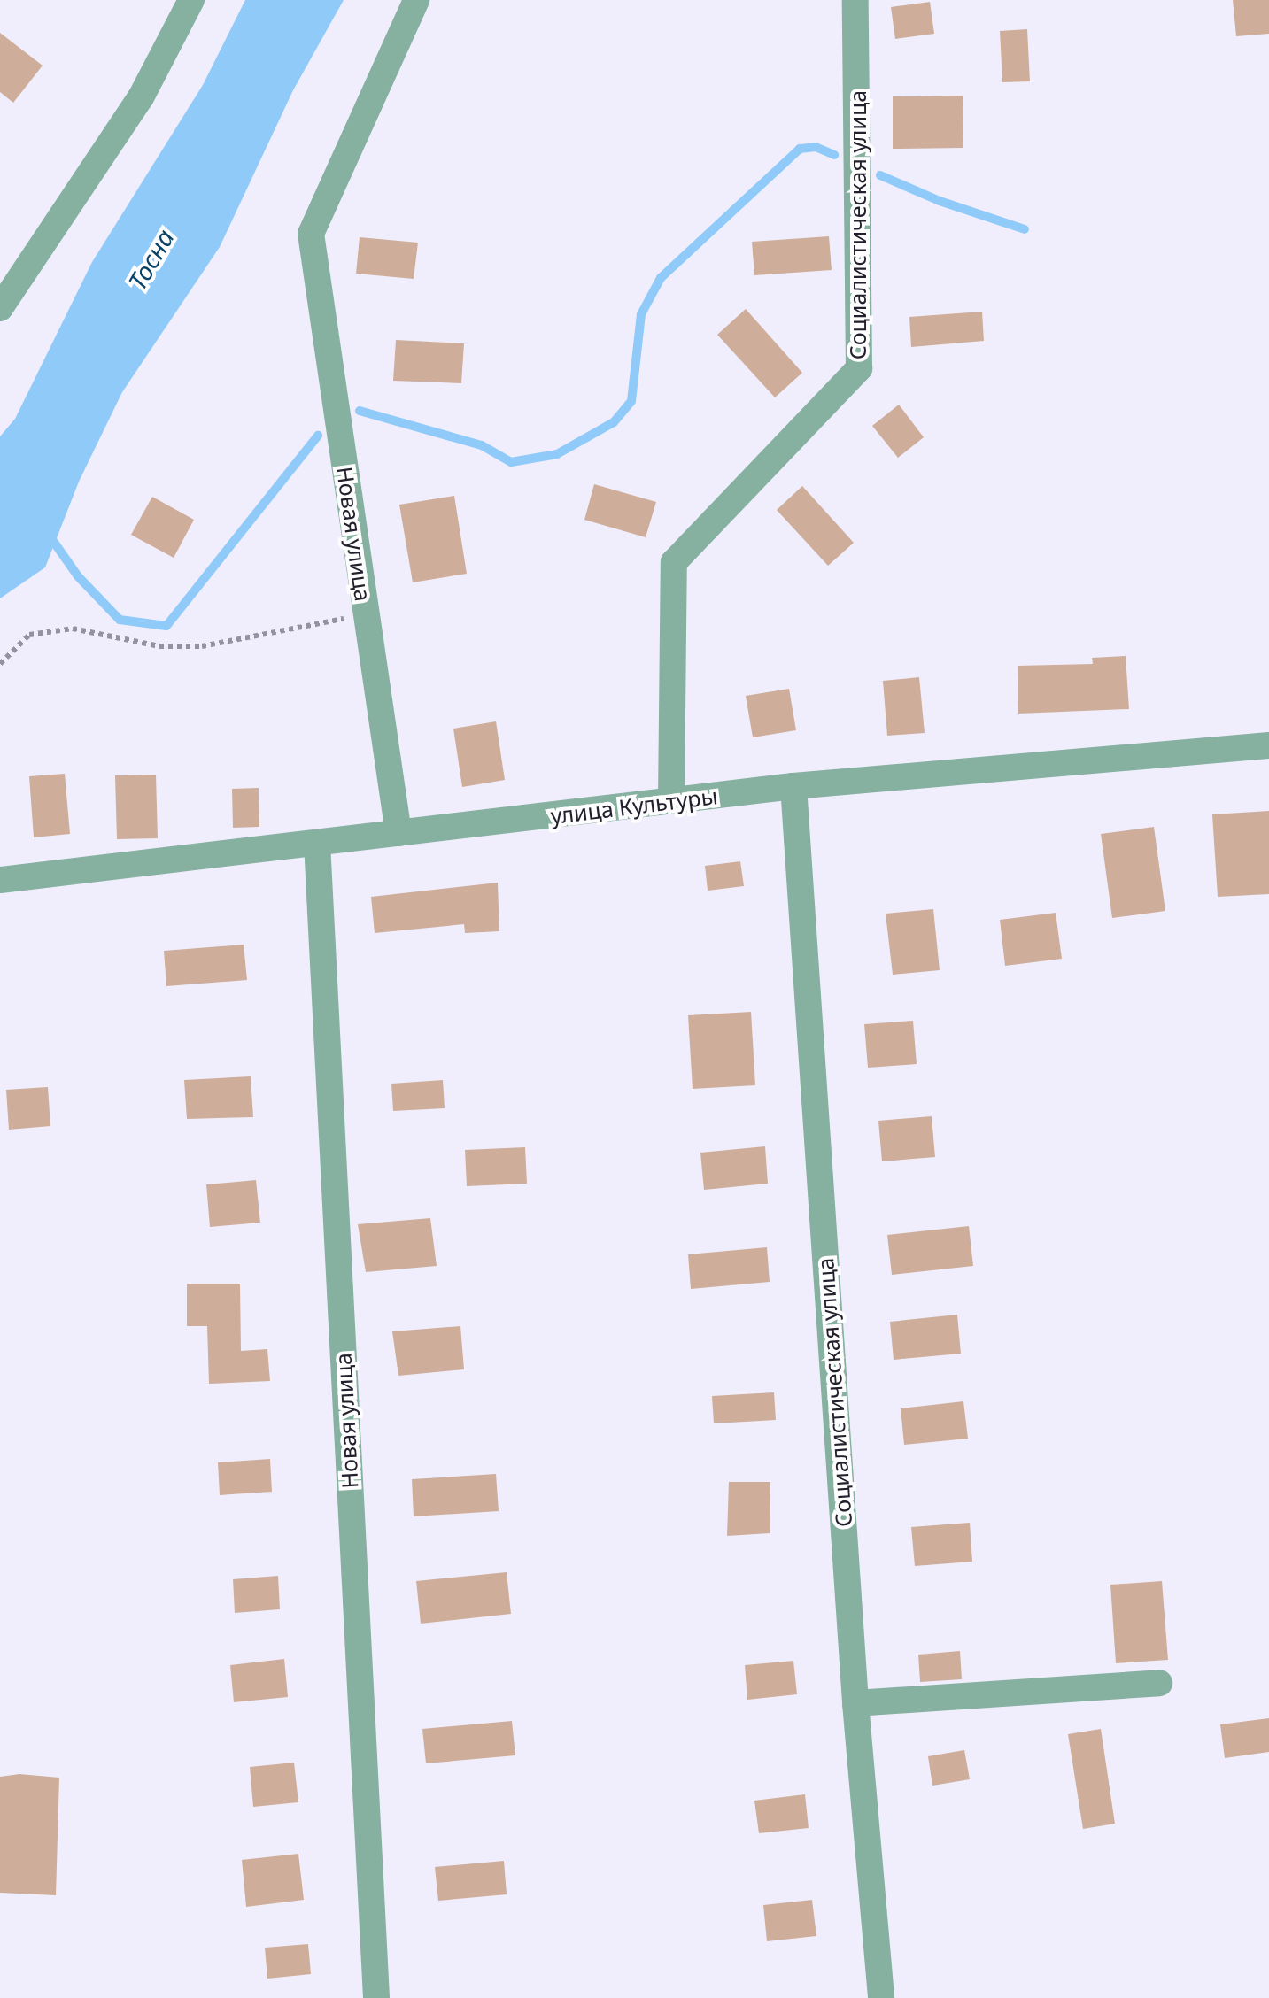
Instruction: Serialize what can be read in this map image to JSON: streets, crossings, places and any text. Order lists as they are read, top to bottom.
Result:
{
  "streets": {
    "street": ["Социалистическая улица", "Новая улица", "улица Культуры"]
  },
  "crossings": [
    ["Социалистическая улица", "улица Культуры"],
    ["Новая улица", "улица Культуры"]
  ],
  "water": ["Тосна"]
}
